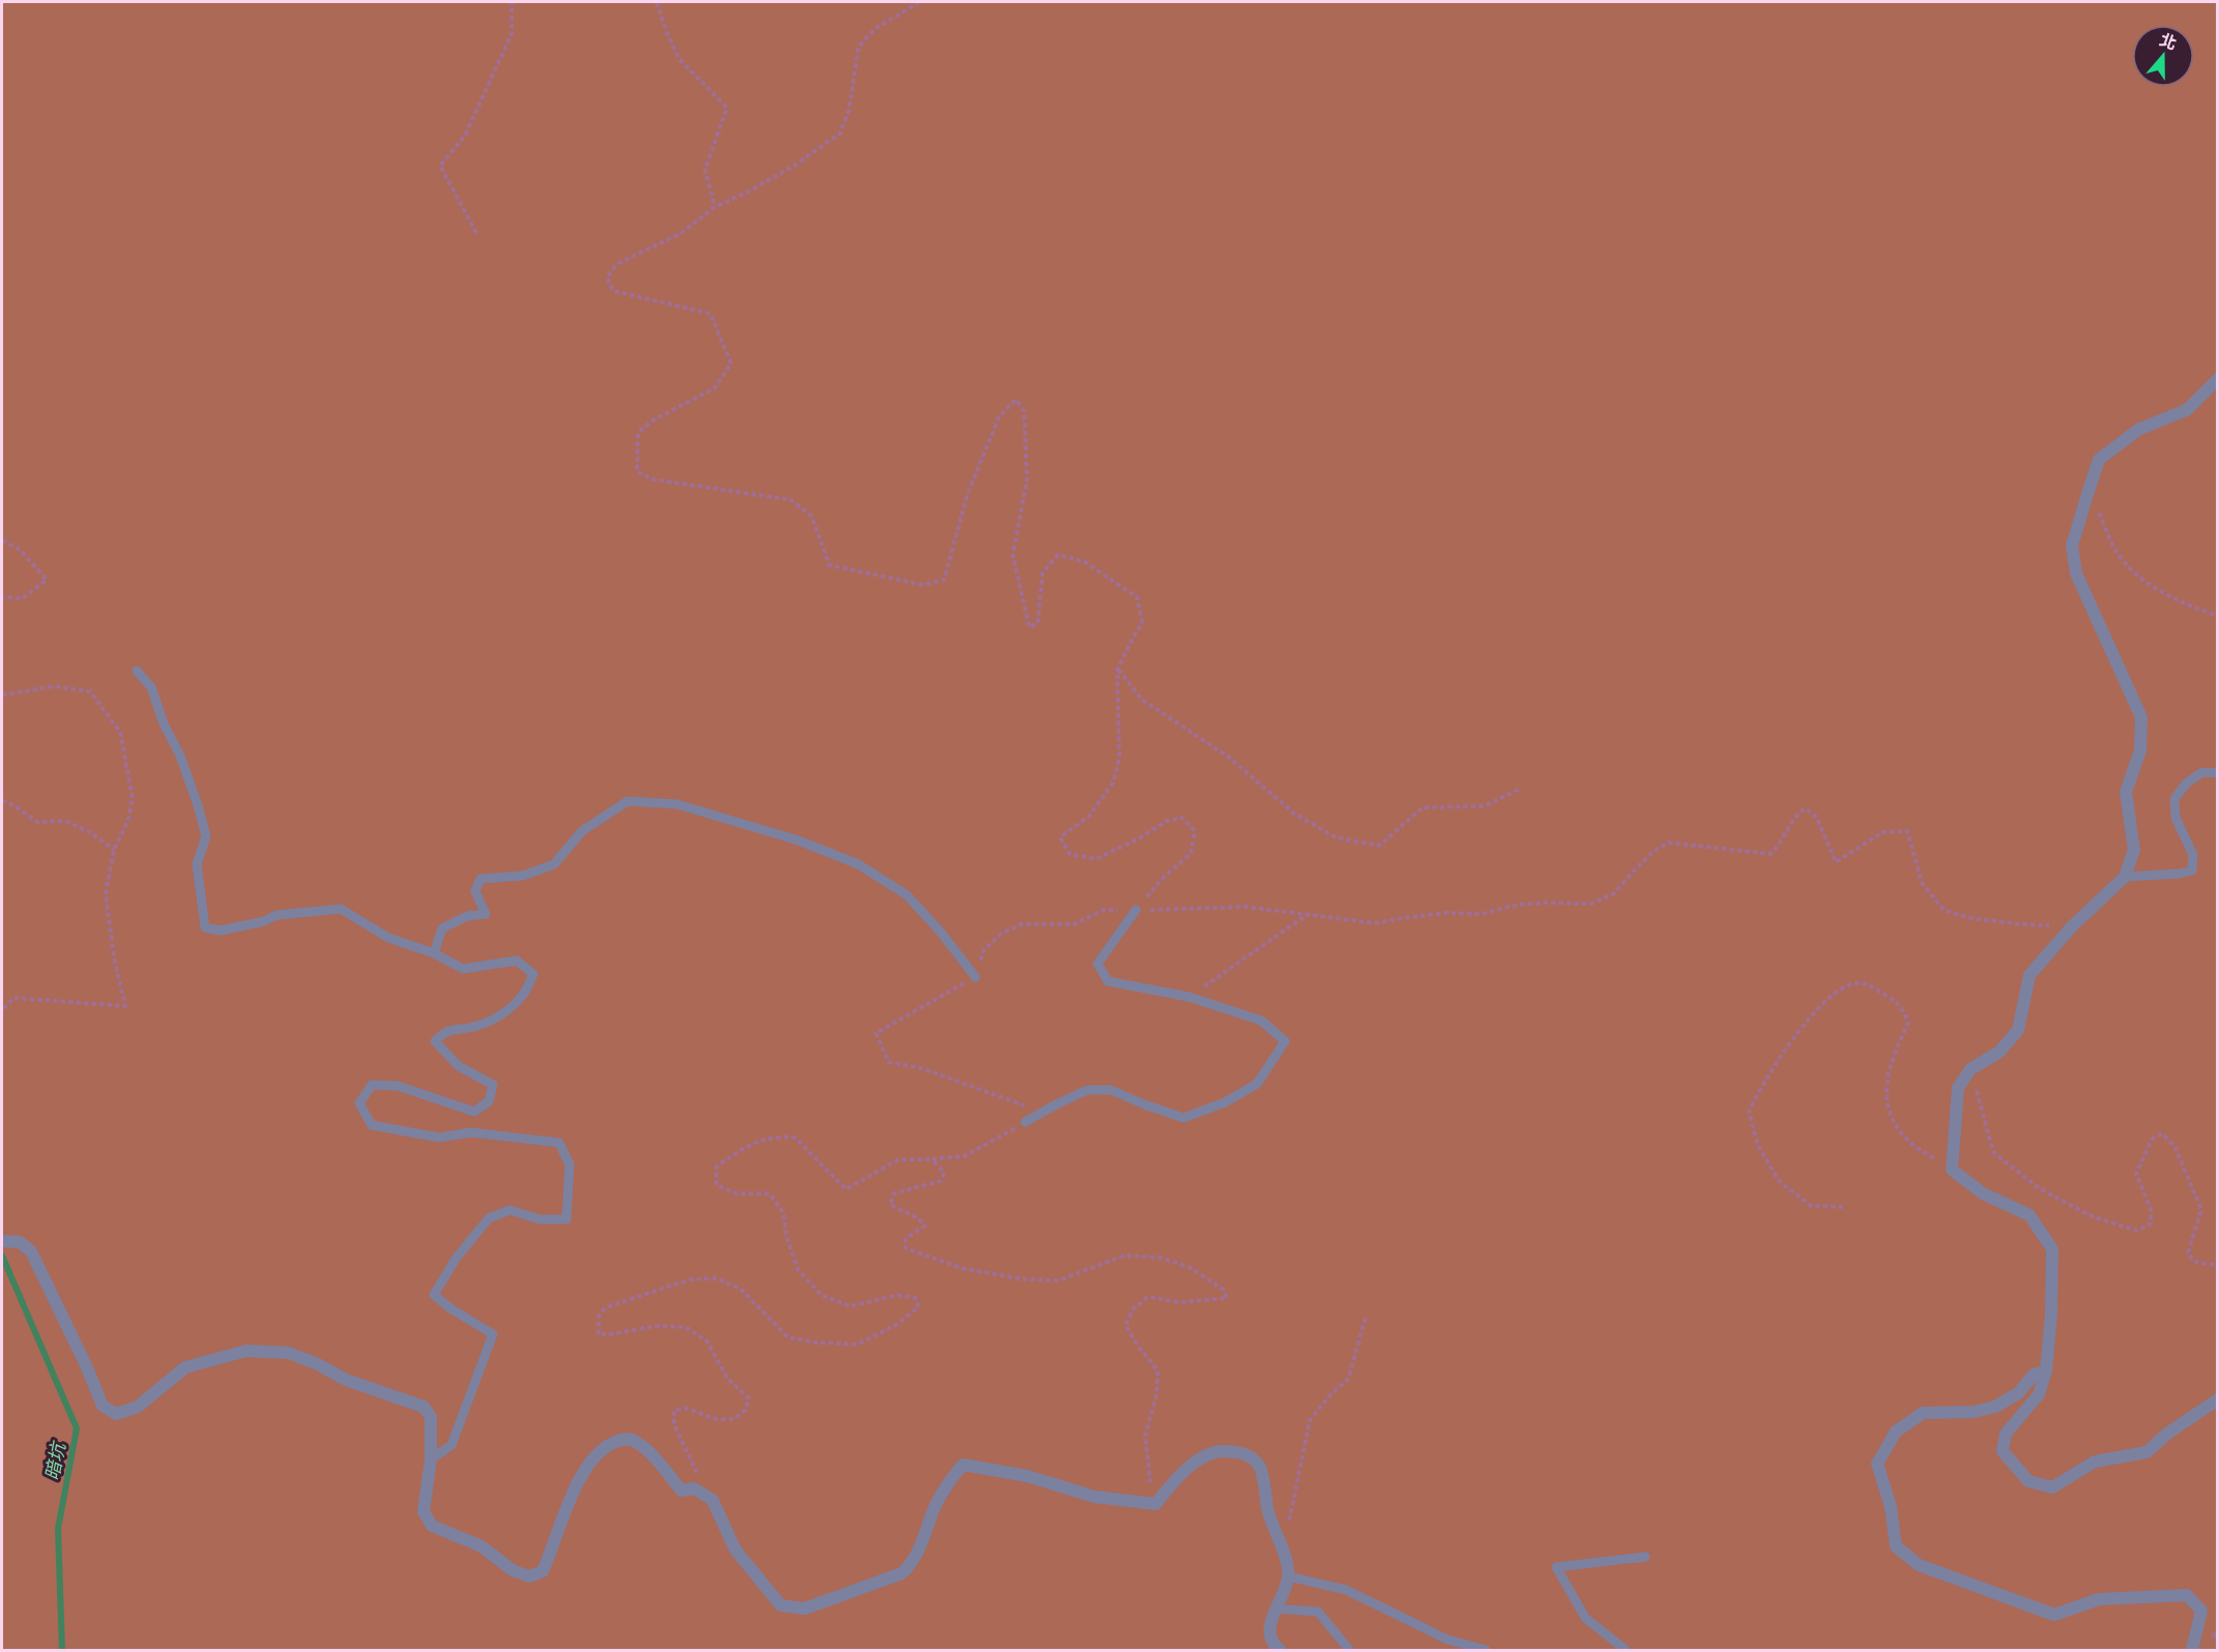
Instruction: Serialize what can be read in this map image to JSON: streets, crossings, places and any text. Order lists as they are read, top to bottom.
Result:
{
  "water": ["暗坑"],
  "north": "top"
}
